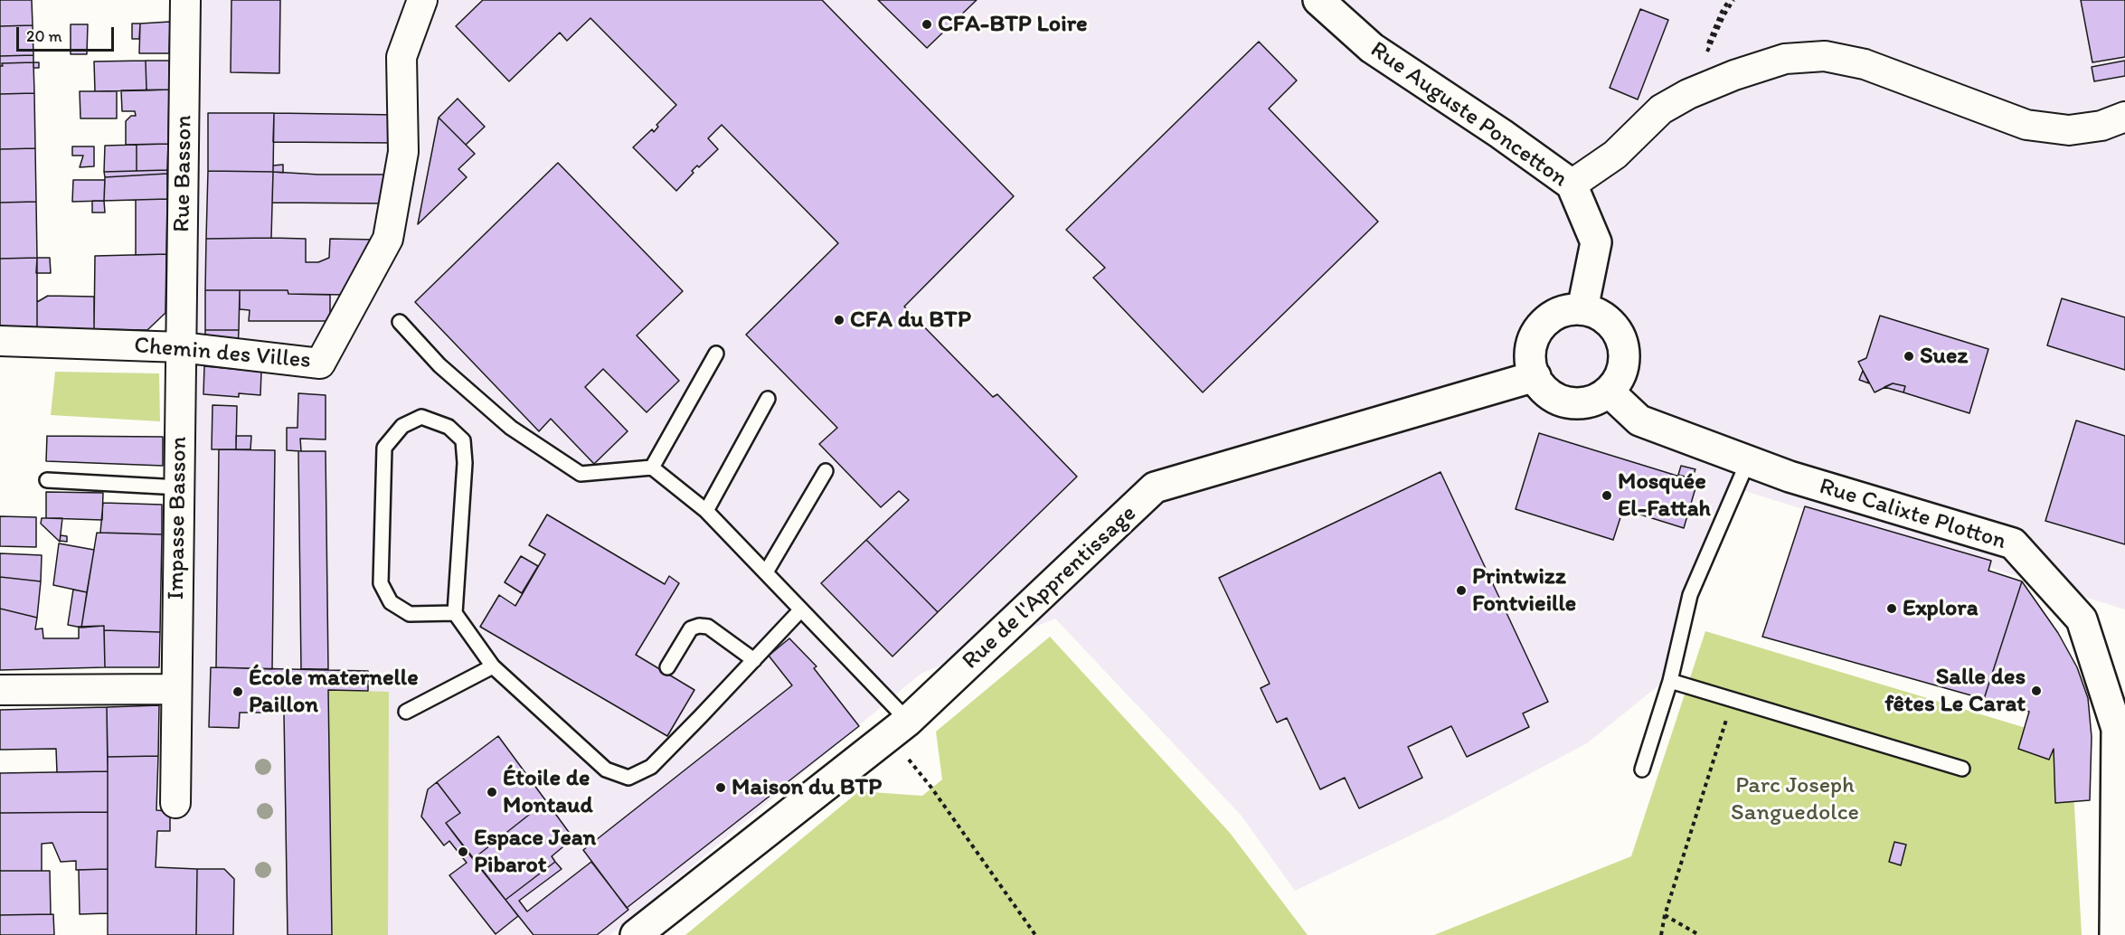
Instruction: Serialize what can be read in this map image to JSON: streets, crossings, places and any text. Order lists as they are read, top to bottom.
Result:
{
  "streets": {
    "street": [
      "Rue Auguste Poncetton",
      "Rue Basson",
      "Chemin des Villes",
      "Rue Calixte Plotton",
      "Impasse Basson",
      "Rue de l'Apprentissage"
    ]
  },
  "crossings": [
    ["Rue Auguste Poncetton", "Rue Calixte Plotton"],
    ["Rue Auguste Poncetton", "Rue de l'Apprentissage"],
    ["Rue Basson", "Chemin des Villes"],
    ["Rue Basson", "Impasse Basson"],
    ["Chemin des Villes", "Impasse Basson"],
    ["Rue Calixte Plotton", "Rue de l'Apprentissage"]
  ],
  "parks": ["Parc Joseph Sanguedolce"],
  "places": [
    "CFA-BTP Loire",
    "CFA du BTP",
    "Suez",
    "Mosquée El-Fattah",
    "Printwizz Fontvieille",
    "Explora",
    "Salle des fêtes Le Carat",
    "École maternelle Paillon",
    "Maison du BTP",
    "Étoile de Montaud",
    "Espace Jean Pibarot"
  ],
  "scale_bar": "20 m"
}
